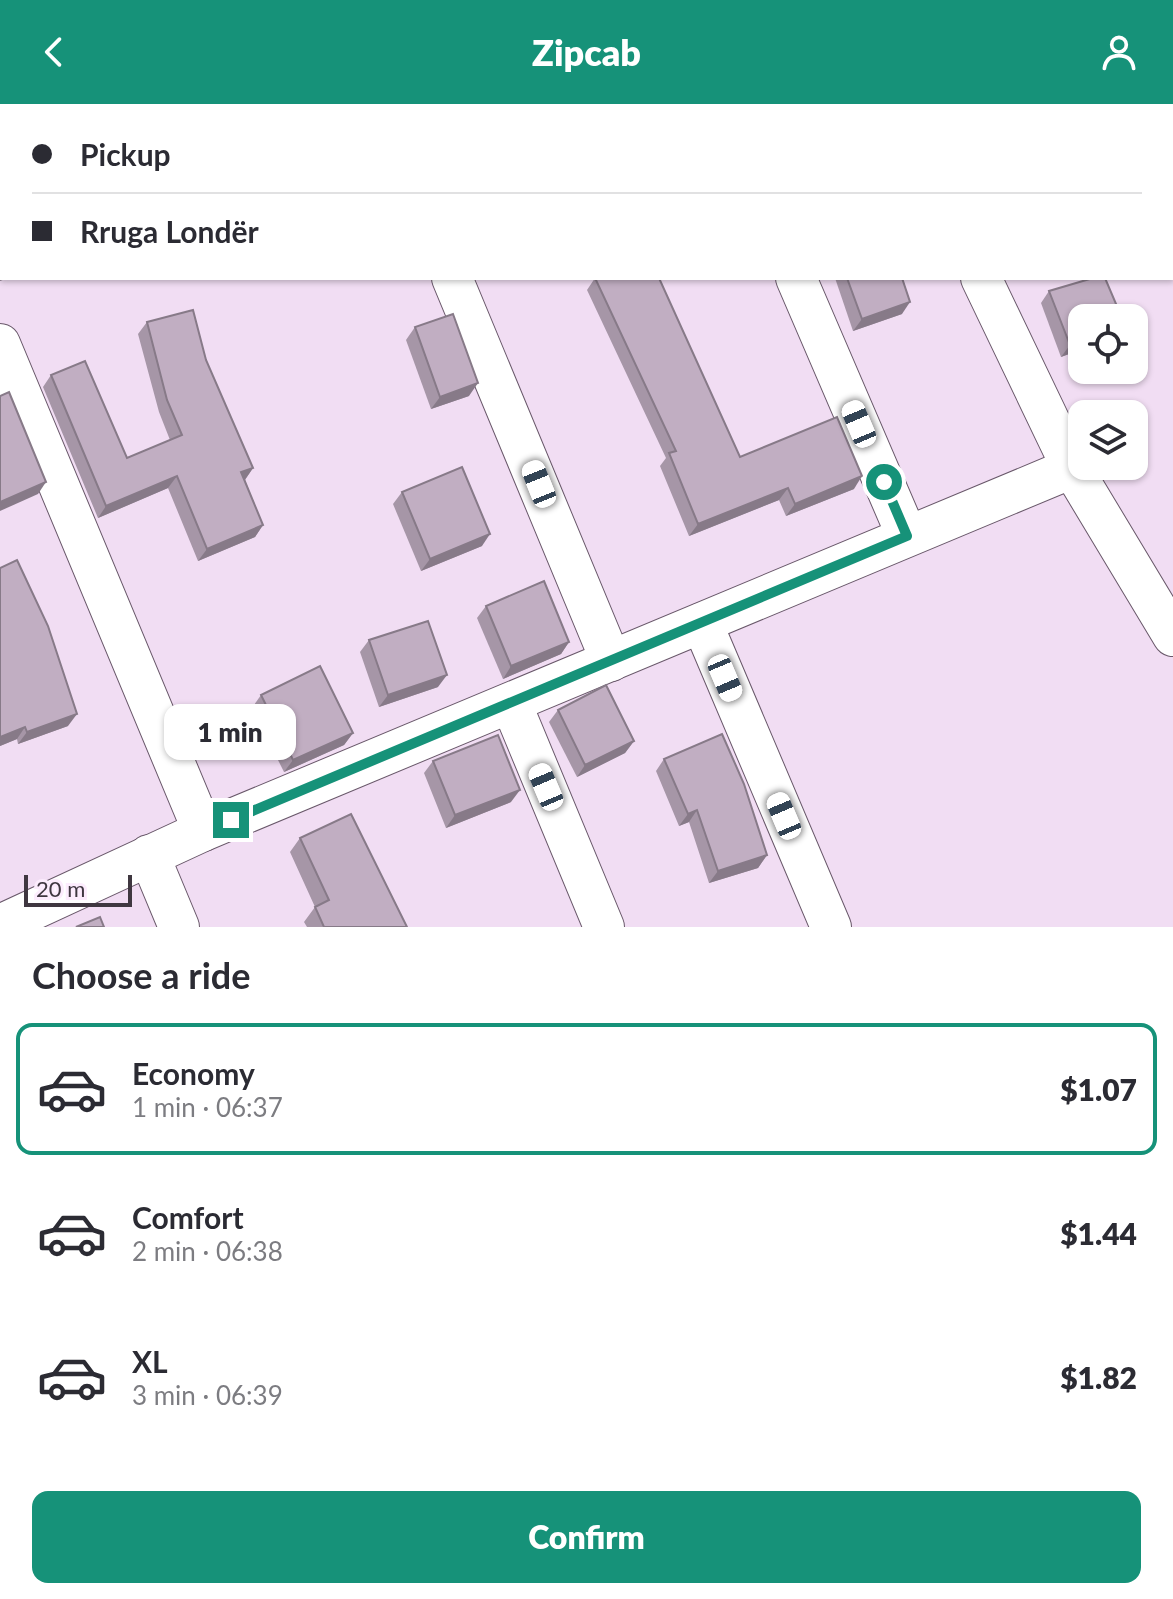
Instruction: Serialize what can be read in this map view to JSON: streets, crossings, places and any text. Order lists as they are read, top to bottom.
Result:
{
  "scale_bar": "20 m",
  "page": {
    "header": "Zipcab",
    "banner": ["Pickup", "Rruga Londër"],
    "bubble": "1 min",
    "scale": "20 m",
    "heading": "Choose a ride",
    "list": [
      {
        "name": "Economy",
        "note": "1 min · 06:37",
        "value": "$1.07"
      },
      {
        "name": "Comfort",
        "note": "2 min · 06:38",
        "value": "$1.44"
      },
      {
        "name": "XL",
        "note": "3 min · 06:39",
        "value": "$1.82"
      }
    ],
    "buttons": "Confirm"
  }
}
